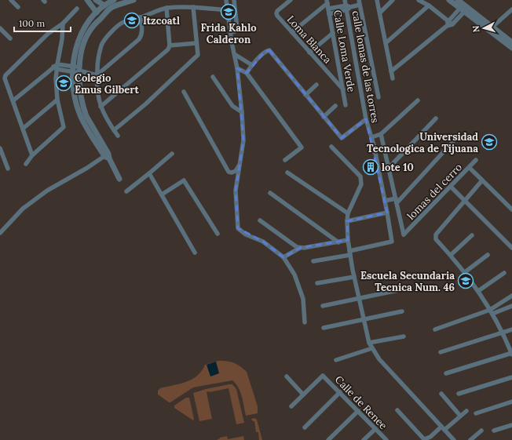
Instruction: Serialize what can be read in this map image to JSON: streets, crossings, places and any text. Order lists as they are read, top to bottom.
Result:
{
  "streets": {
    "street": [
      "Loma Blanca",
      "Calle Loma Verde",
      "calle lomas de las torres",
      "lomas del cerro",
      "Calle de Renee"
    ]
  },
  "crossings": [
    ["Loma Blanca", "Calle Loma Verde"],
    ["calle lomas de las torres", "lomas del cerro"]
  ],
  "places": {
    "school or university": [
      "Frida Kahlo Calderon",
      "Itzcoatl",
      "Colegio Emus Gilbert",
      "Universidad Tecnologica de Tijuana",
      "Escuela Secundaria Tecnica Num. 46"
    ],
    "building": ["lote 10"]
  },
  "scale_bar": "100 m",
  "north": "left"
}
